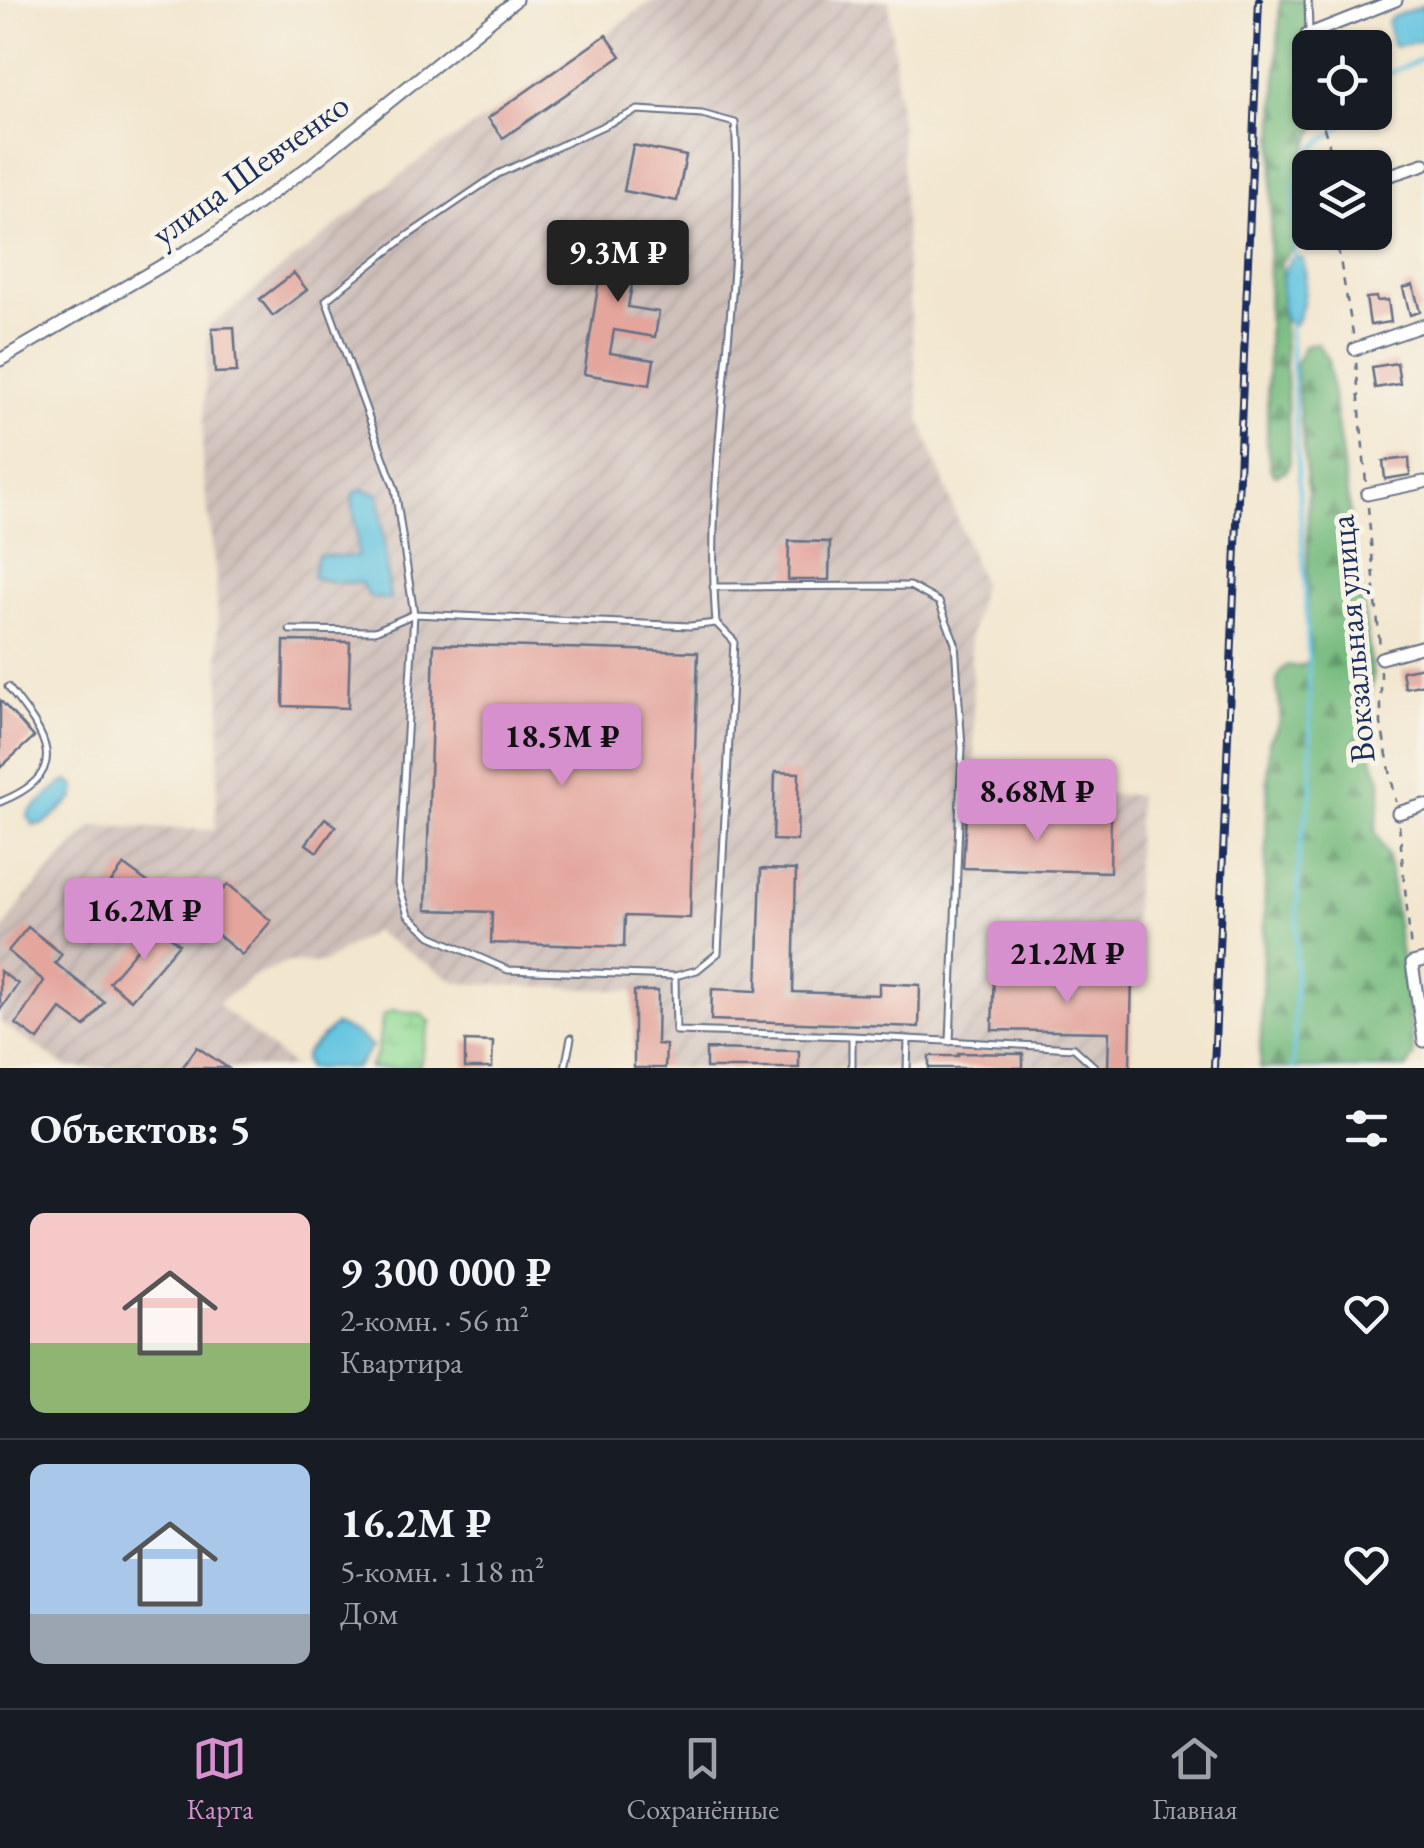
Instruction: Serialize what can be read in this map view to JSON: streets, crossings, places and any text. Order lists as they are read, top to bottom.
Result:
{
  "streets": {
    "street": ["улица Шевченко"],
    "path": ["Вокзальная улица"]
  },
  "page": {
    "price": [
      "9.3M ₽",
      "18.5M ₽",
      "8.68M ₽",
      "16.2M ₽",
      "21.2M ₽"
    ],
    "heading": "Объектов: 5",
    "list": [
      {
        "name": "9 300 000 ₽",
        "note": "2-комн. · 56 m² · Квартира"
      },
      {
        "name": "16.2M ₽",
        "note": "5-комн. · 118 m² · Дом"
      }
    ],
    "tabs": ["Карта", "Сохранённые", "Главная"]
  }
}
